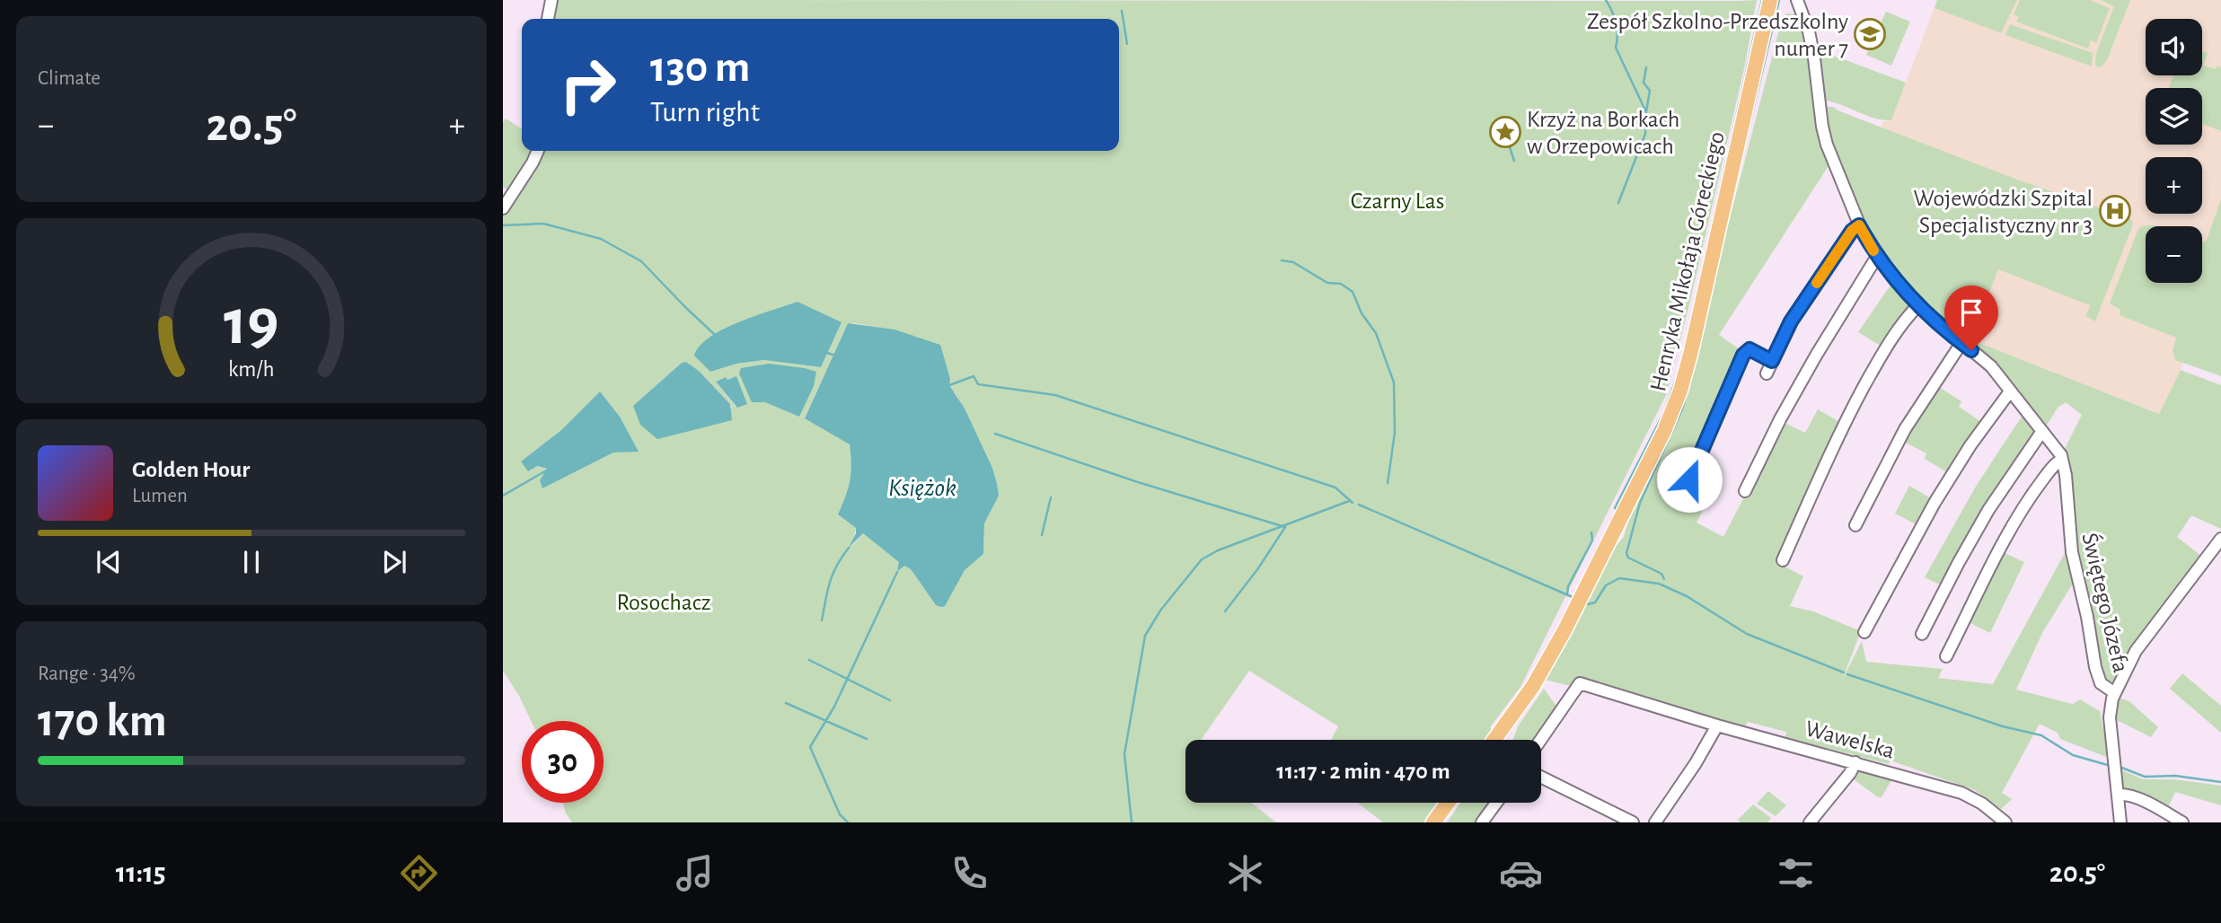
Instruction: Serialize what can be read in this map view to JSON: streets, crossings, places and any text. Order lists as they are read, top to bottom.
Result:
{
  "streets": {
    "main road": ["Henryka Mikołaja Góreckiego"],
    "street": ["Świętego Józefa", "Wawelska"]
  },
  "water": ["Księżok"],
  "parks": ["Czarny Las", "Rosochacz"],
  "places": {
    "school or university": ["Zespół Szkolno-Przedszkolny numer 7"],
    "place": ["Krzyż na Borkach w Orzepowicach"],
    "hospital": ["Wojewódzki Szpital Specjalistyczny nr 3"]
  },
  "page": {
    "tile": [
      "Climate",
      ["Range · 34%", "170 km"]
    ],
    "map_buttons": ["+", "−"],
    "turn": ["130 m", "Turn right"],
    "heat": ["−", "20.5°", "+"],
    "song": ["Golden Hour", "Lumen"],
    "limit": "30",
    "trip": "11:17 · 2 min · 470 m",
    "tabs": ["11:15", "20.5°"],
    "gauge": ["19", "km/h"]
  }
}
